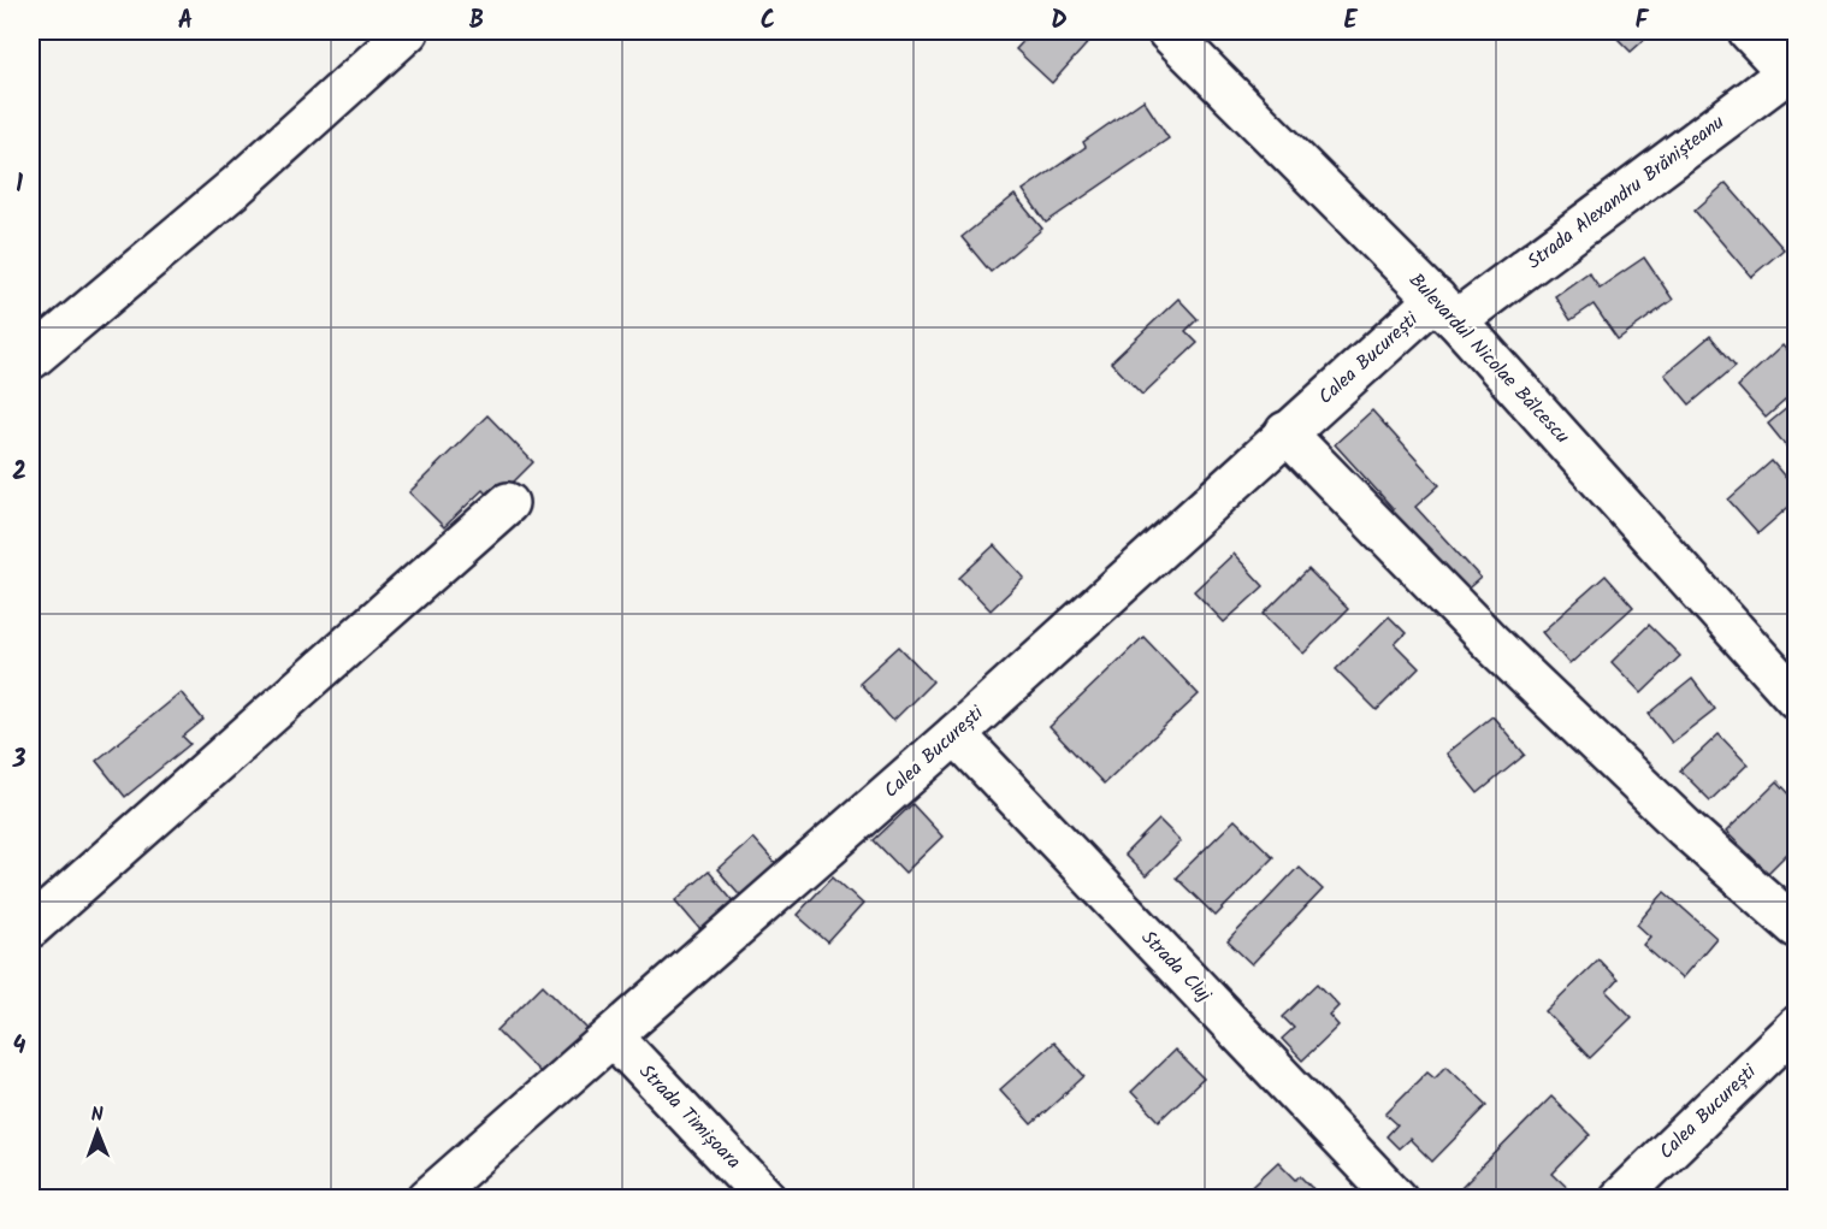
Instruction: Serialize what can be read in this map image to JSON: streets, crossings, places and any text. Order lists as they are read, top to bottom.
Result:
{
  "streets": {
    "street": [
      "Strada Alexandru Brănișteanu",
      "Calea București",
      "Bulevardul Nicolae Bălcescu",
      "Strada Cluj",
      "Strada Timișoara"
    ]
  },
  "crossings": [
    ["Strada Alexandru Brănișteanu", "Calea București"],
    ["Strada Alexandru Brănișteanu", "Bulevardul Nicolae Bălcescu"],
    ["Calea București", "Bulevardul Nicolae Bălcescu"],
    ["Calea București", "Strada Cluj"],
    ["Calea București", "Strada Timișoara"]
  ],
  "north": "top",
  "grid": {
    "columns": [
      "A",
      "B",
      "C",
      "D",
      "E",
      "F"
    ],
    "rows": [
      "1",
      "2",
      "3",
      "4"
    ]
  }
}
